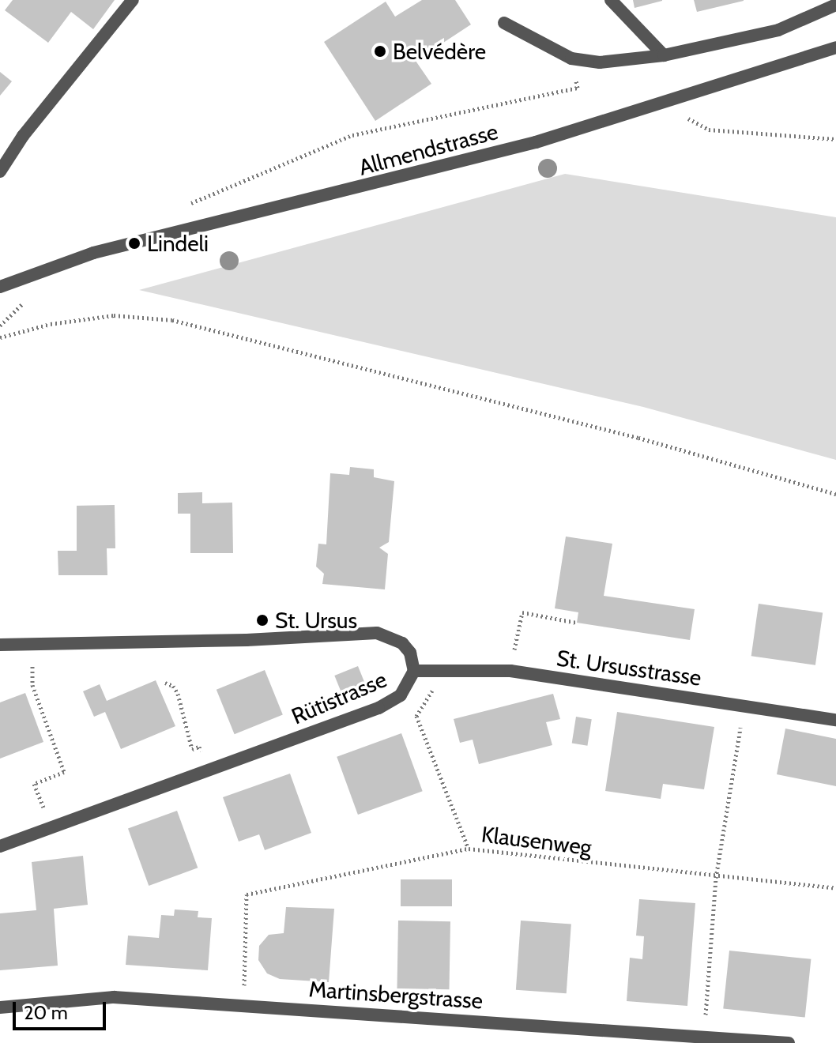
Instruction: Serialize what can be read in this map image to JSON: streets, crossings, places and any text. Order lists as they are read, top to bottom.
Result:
{
  "streets": {
    "street": [
      "Allmendstrasse",
      "St. Ursusstrasse",
      "Rütistrasse",
      "Martinsbergstrasse"
    ],
    "path": ["Klausenweg"]
  },
  "crossings": [
    ["St. Ursusstrasse", "Rütistrasse"]
  ],
  "places": ["Belvédère", "Lindeli", "St. Ursus"],
  "scale_bar": "20 m"
}
